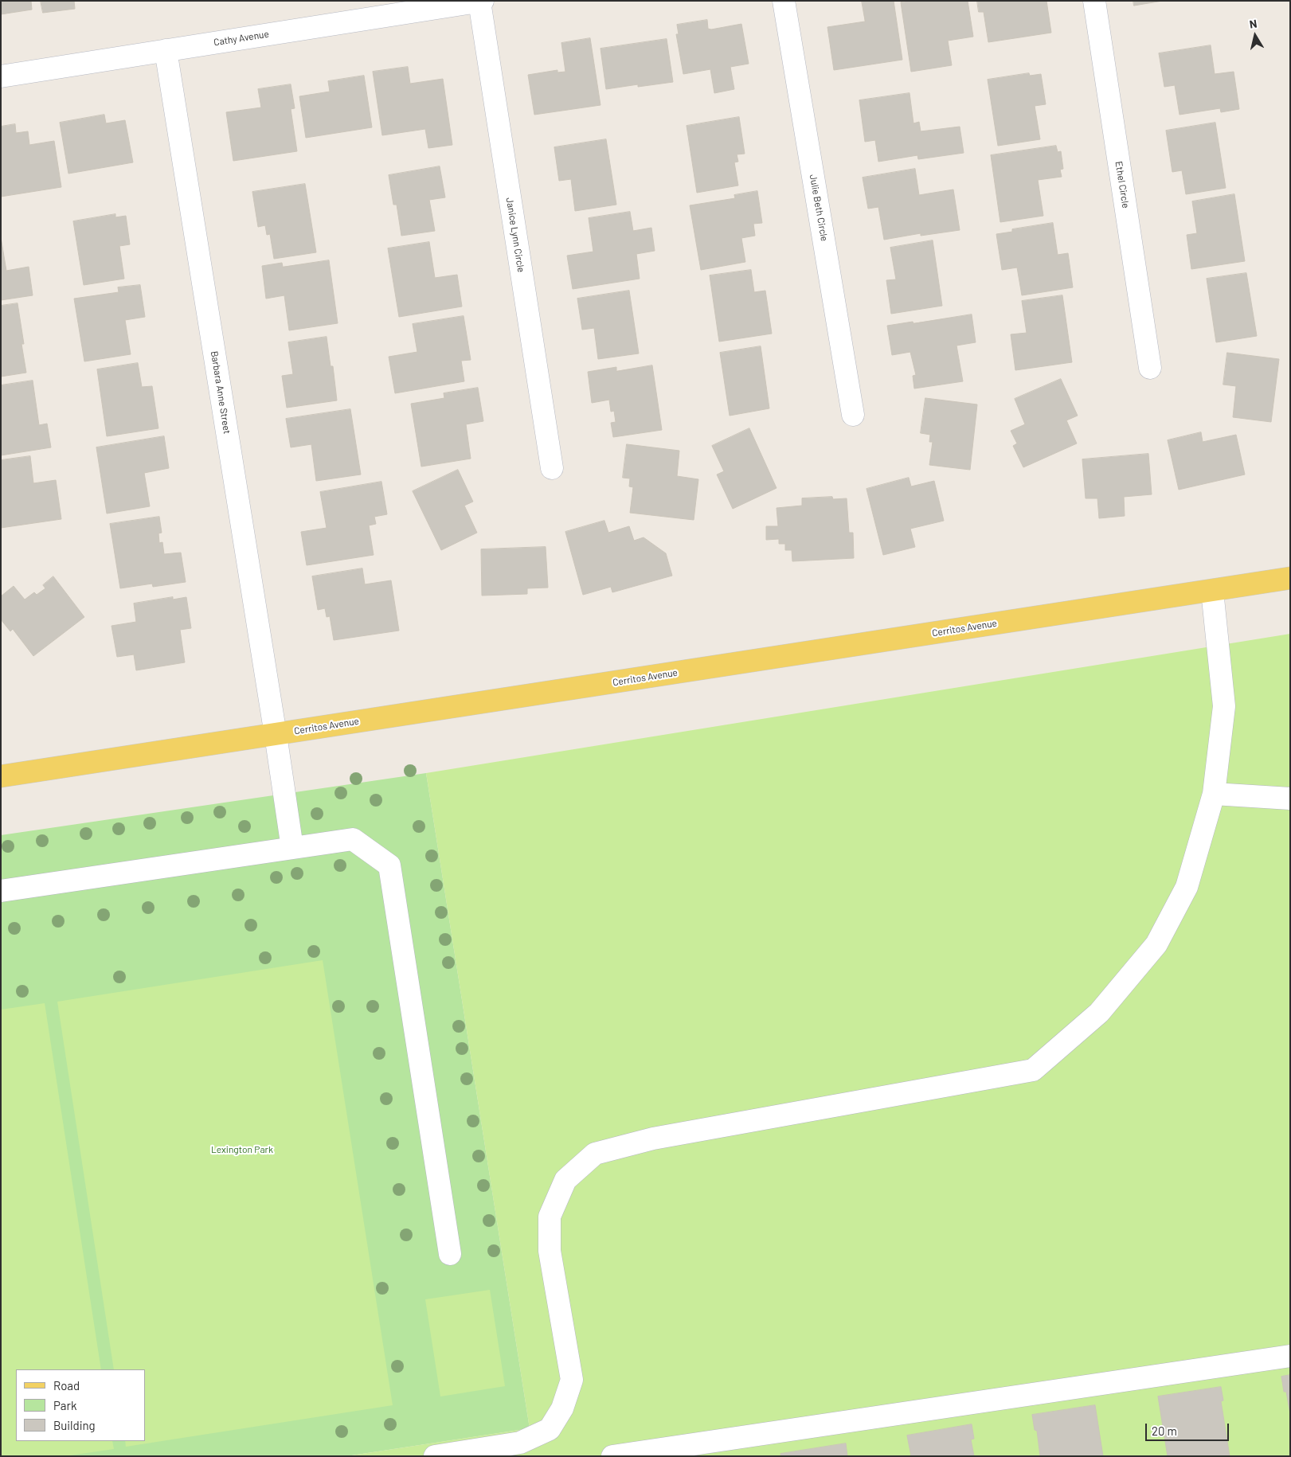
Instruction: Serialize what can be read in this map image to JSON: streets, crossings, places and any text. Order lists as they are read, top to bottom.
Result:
{
  "streets": {
    "main road": ["Cerritos Avenue"],
    "street": [
      "Cathy Avenue",
      "Ethel Circle",
      "Julie Beth Circle",
      "Janice Lynn Circle",
      "Barbara Anne Street"
    ]
  },
  "crossings": [
    ["Cathy Avenue", "Janice Lynn Circle"],
    ["Cathy Avenue", "Barbara Anne Street"],
    ["Barbara Anne Street", "Cerritos Avenue"]
  ],
  "parks": ["Lexington Park"],
  "legend": ["Road", "Park", "Building"],
  "scale_bar": "20 m",
  "north": "top"
}
